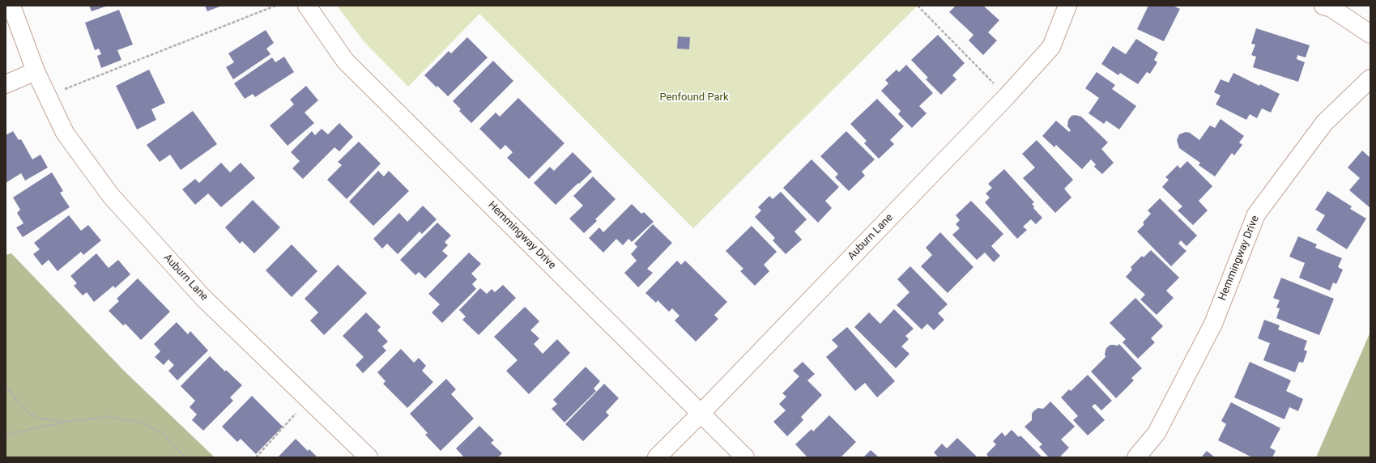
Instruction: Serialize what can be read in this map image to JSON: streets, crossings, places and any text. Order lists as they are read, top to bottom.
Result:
{
  "streets": {
    "street": ["Hemmingway Drive", "Auburn Lane"]
  },
  "crossings": [
    ["Hemmingway Drive", "Auburn Lane"]
  ],
  "parks": ["Penfound Park"]
}
